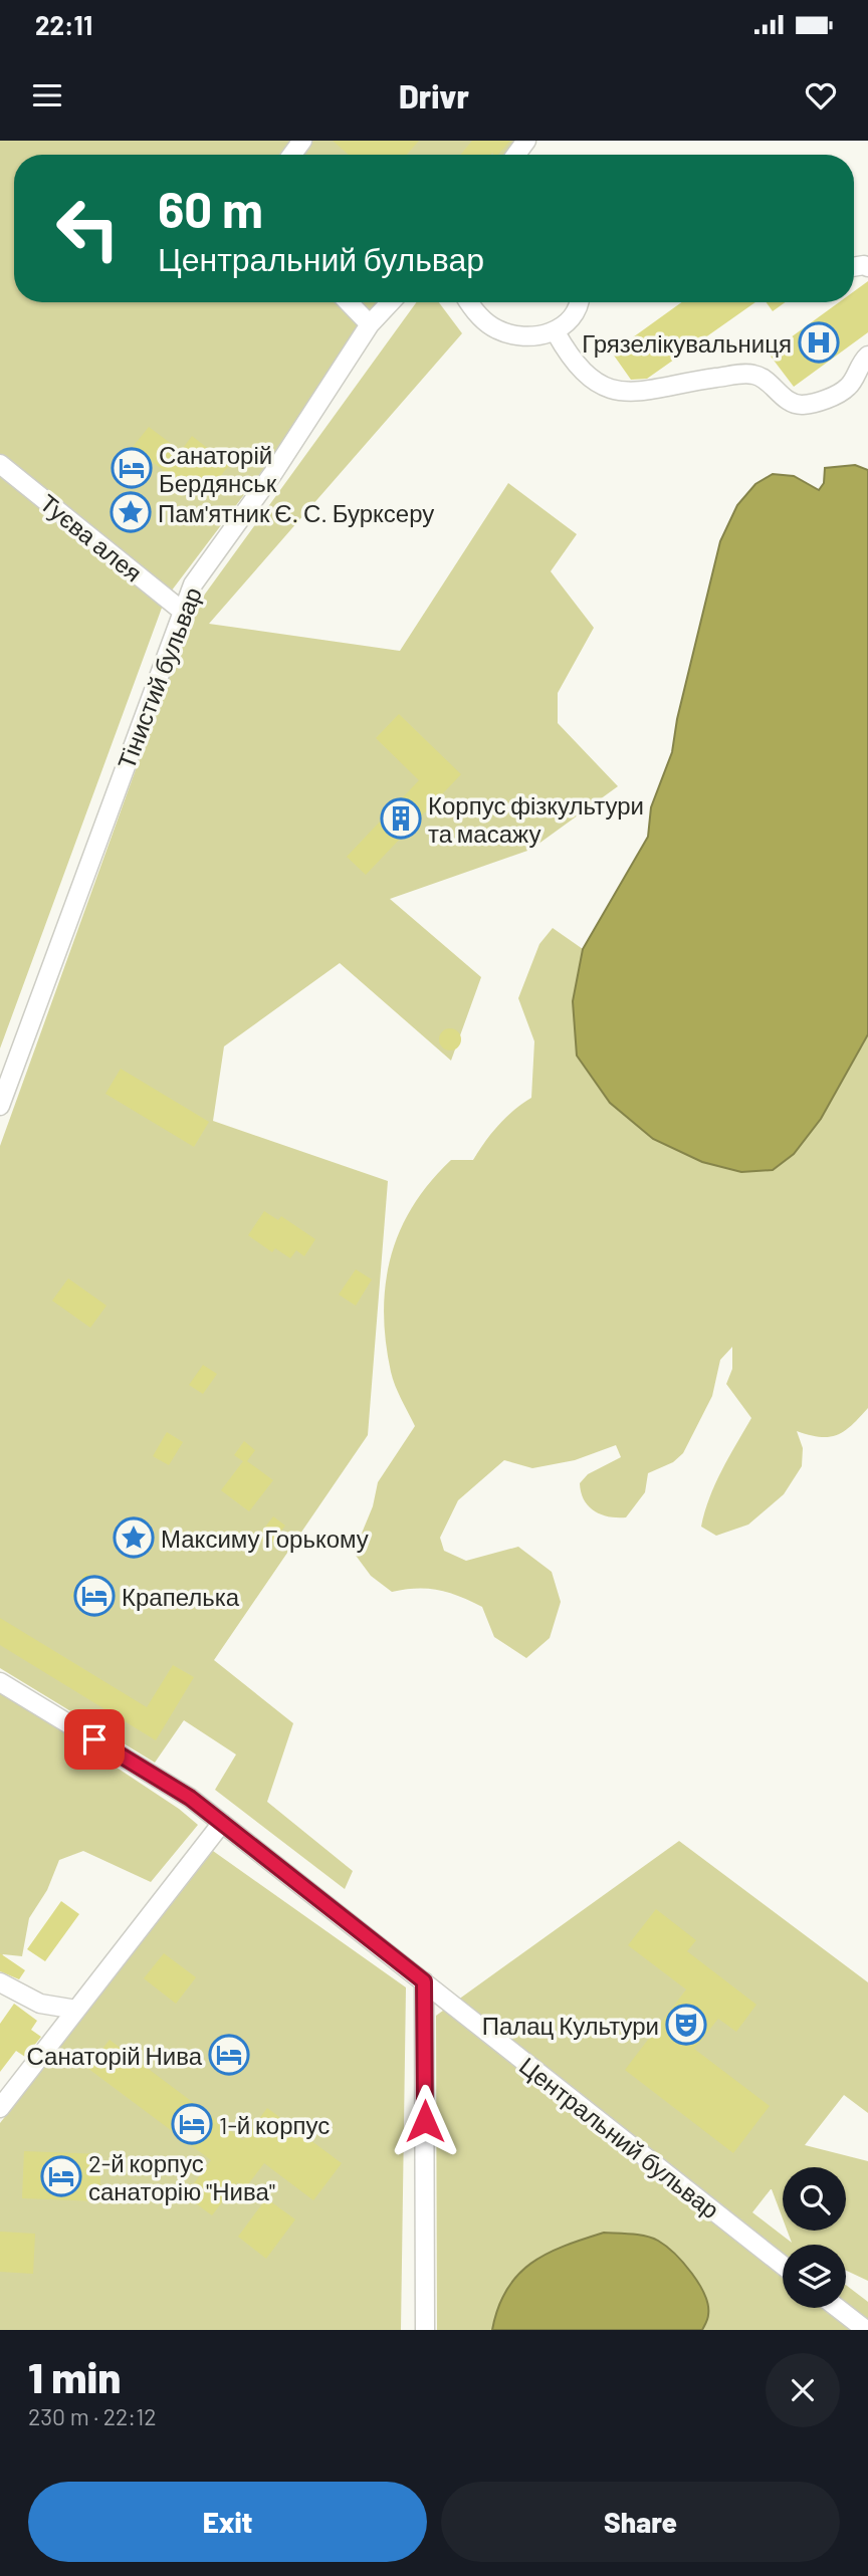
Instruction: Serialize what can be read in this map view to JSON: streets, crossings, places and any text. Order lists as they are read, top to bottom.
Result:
{
  "streets": {
    "street": ["Туєва алея", "Тінистий бульвар", "Центральний бульвар"]
  },
  "crossings": [
    ["Туєва алея", "Тінистий бульвар"]
  ],
  "places": {
    "hospital": ["Грязелікувальниця"],
    "hotel": [
      "Санаторій Бердянськ",
      "Крапелька",
      "Санаторій Нива",
      "1-й корпус",
      "2-й корпус санаторію \"Нива\""
    ],
    "place": ["Пам'ятник Є. С. Бурксеру", "Максиму Горькому"],
    "building": ["Корпус фізкультури та масажу"],
    "theatre": ["Палац Культури"]
  },
  "page": {
    "status": "22:11",
    "header": "Drivr",
    "turn": ["60 m", "Центральний бульвар"],
    "heading": ["1 min", "230 m · 22:12"],
    "buttons": ["Exit", "Share"]
  }
}
